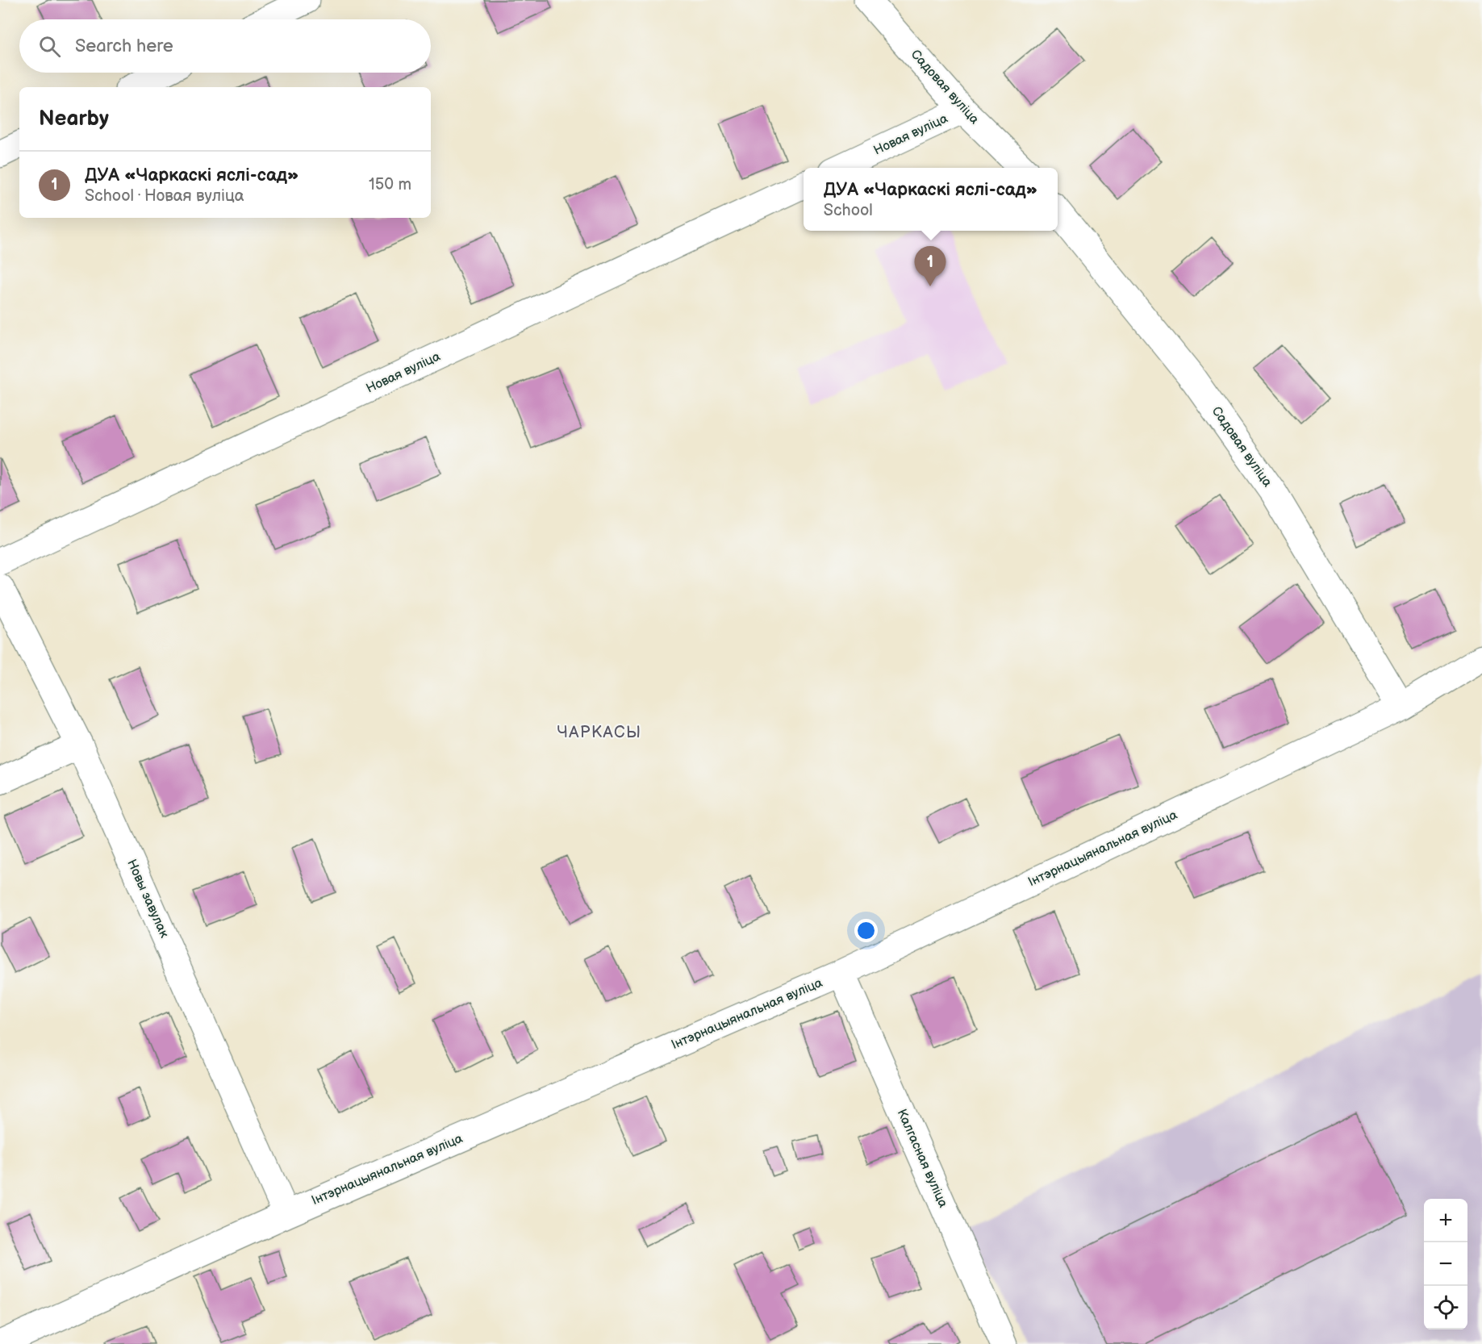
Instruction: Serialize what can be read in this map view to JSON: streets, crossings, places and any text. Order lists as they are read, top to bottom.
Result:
{
  "streets": {
    "street": [
      "Садовая вуліца",
      "Новая вуліца",
      "Інтэрнацыянальная вуліца",
      "Новы завулак",
      "Калгасная вуліца"
    ]
  },
  "crossings": [
    ["Садовая вуліца", "Новая вуліца"],
    ["Садовая вуліца", "Інтэрнацыянальная вуліца"],
    ["Інтэрнацыянальная вуліца", "Новы завулак"],
    ["Інтэрнацыянальная вуліца", "Калгасная вуліца"]
  ],
  "districts": ["ЧАРКАСЫ"],
  "page": {
    "search": "Search here",
    "heading": "Nearby",
    "list": [
      {
        "mark": "1",
        "name": "ДУА «Чаркаскі яслі-сад»",
        "note": "School · Новая вуліца",
        "value": "150 m"
      }
    ],
    "popup": ["ДУА «Чаркаскі яслі-сад»", "School"],
    "pins": "1",
    "map_buttons": ["+", "−"]
  }
}
